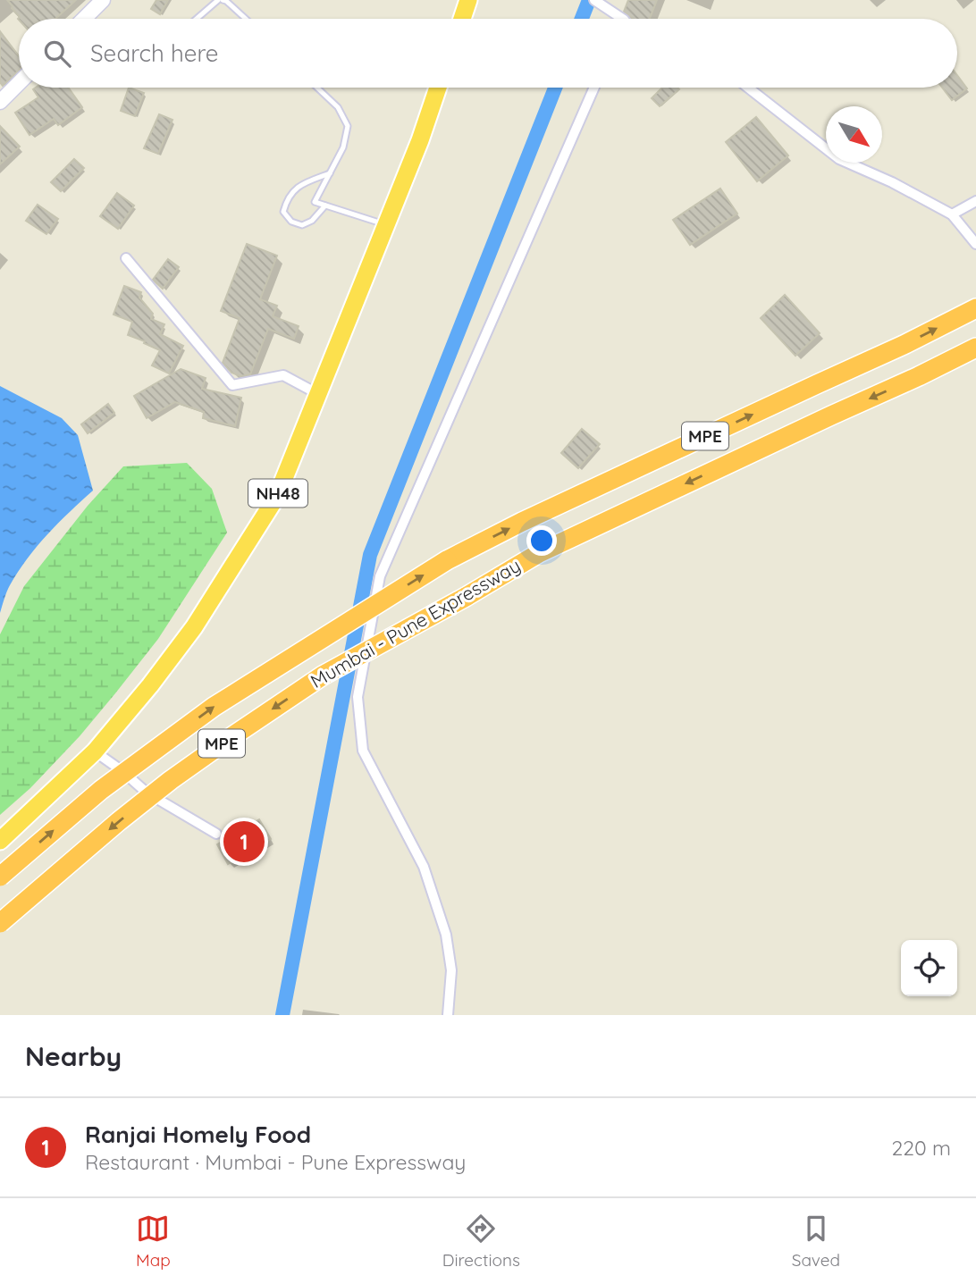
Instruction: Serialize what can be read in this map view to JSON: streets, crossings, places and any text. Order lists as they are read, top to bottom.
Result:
{
  "streets": {
    "highway": ["MPE", "NH48", "Mumbai - Pune Expressway"]
  },
  "north": "bottom right",
  "page": {
    "search": "Search here",
    "pins": "1",
    "heading": "Nearby",
    "list": [
      {
        "mark": "1",
        "name": "Ranjai Homely Food",
        "note": "Restaurant · Mumbai - Pune Expressway",
        "value": "220 m"
      }
    ],
    "nav": ["Map", "Directions", "Saved"]
  }
}
